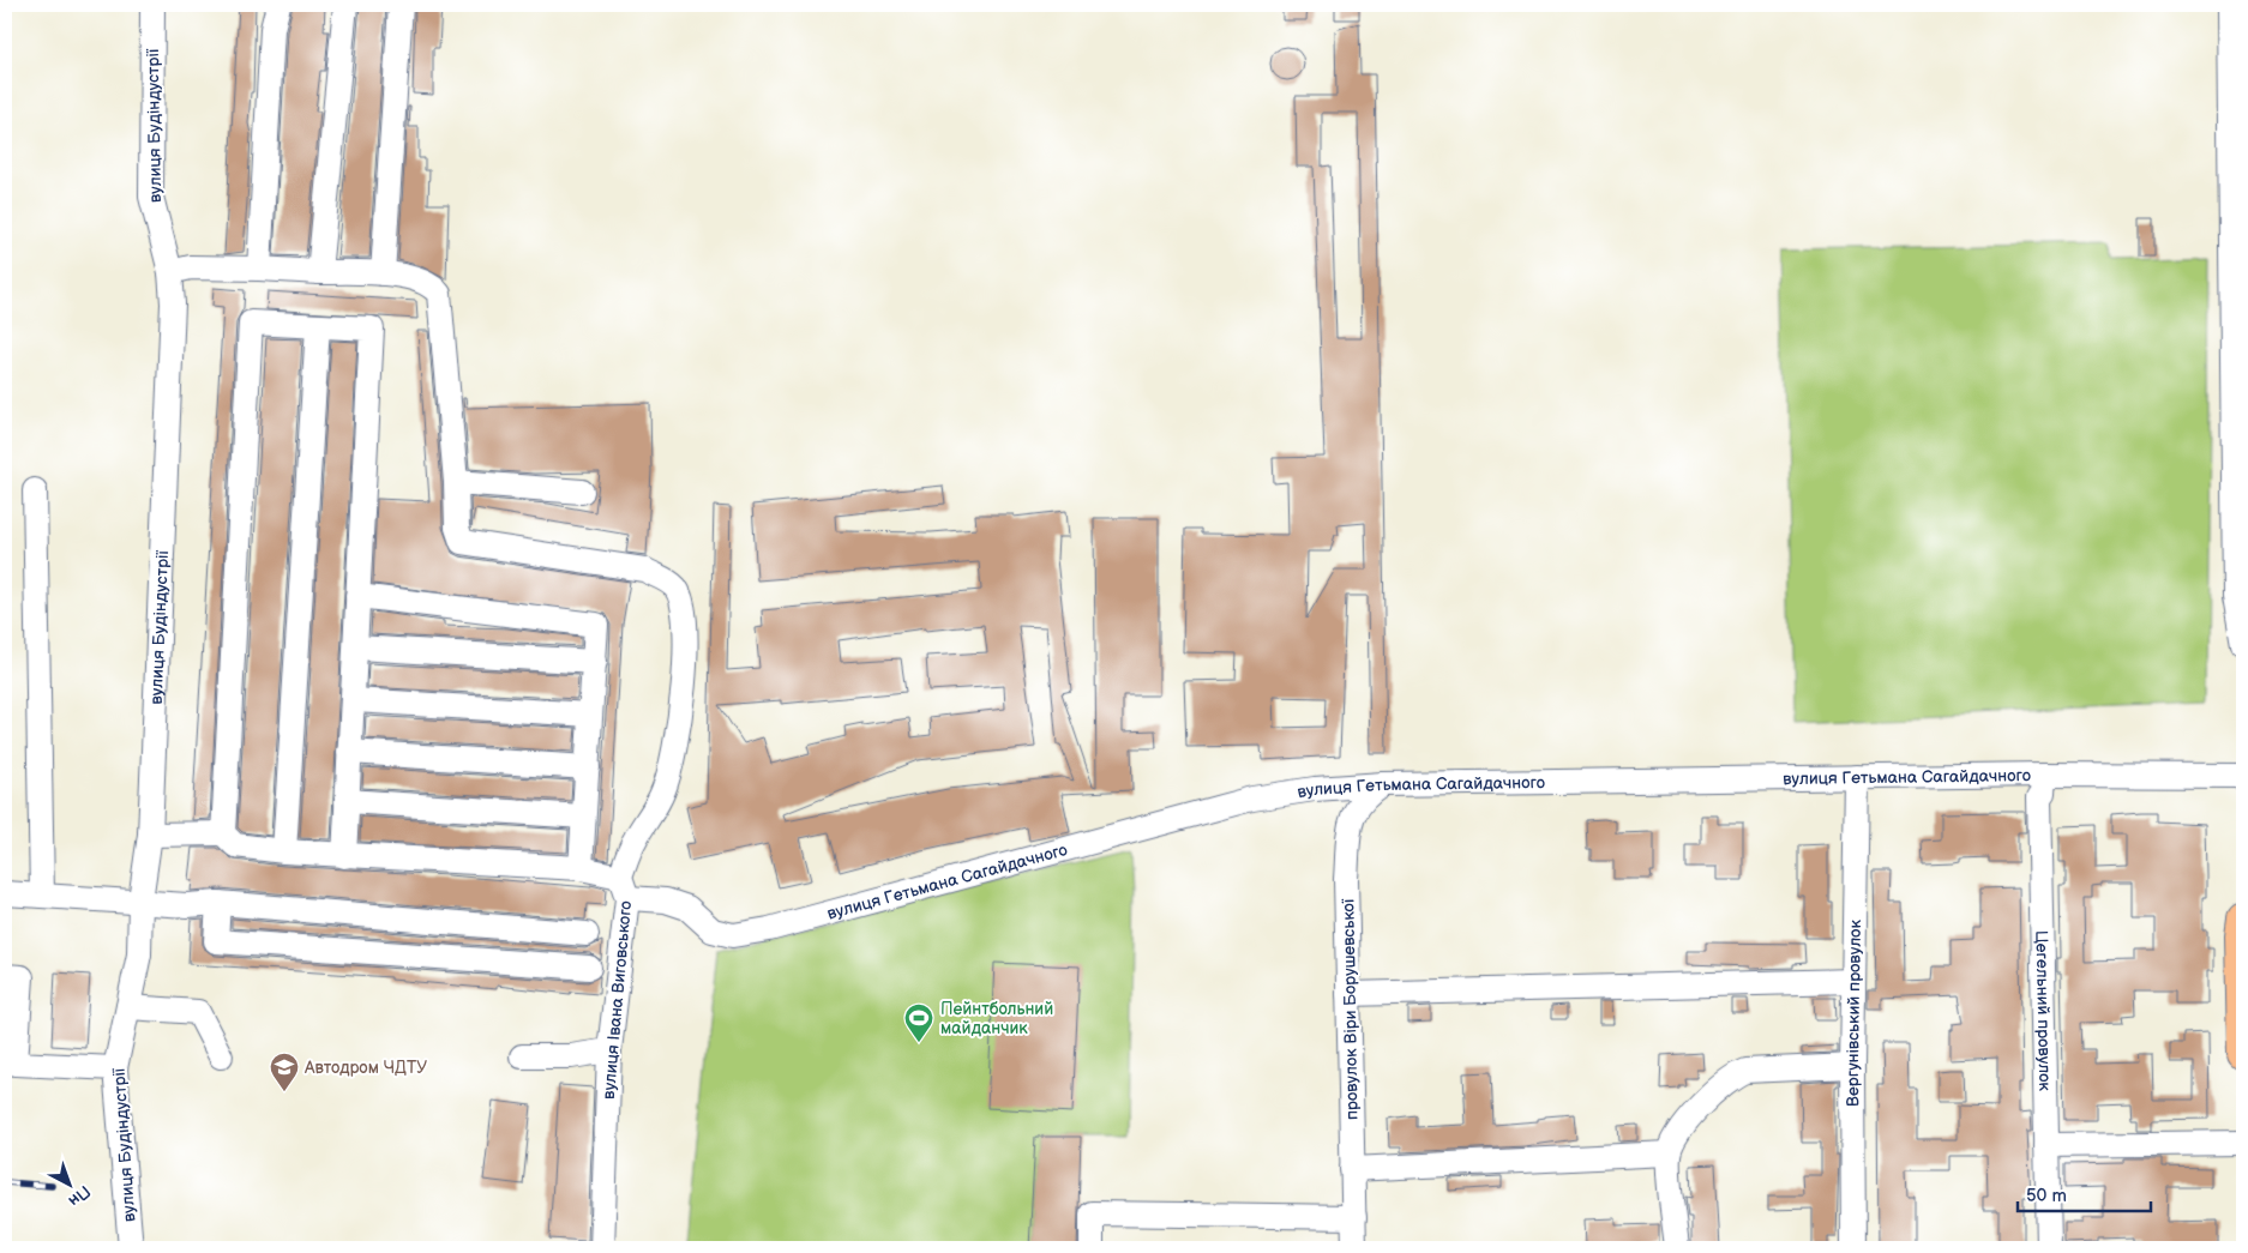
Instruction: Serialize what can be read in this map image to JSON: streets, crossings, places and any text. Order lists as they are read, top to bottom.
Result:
{
  "streets": {
    "street": [
      "вулиця Будіндустрії",
      "вулиця Гетьмана Сагайдачного",
      "вулиця Івана Виговського",
      "провулок Віри Борушевської",
      "Цегельний провулок",
      "Вергунівський провулок"
    ]
  },
  "crossings": [
    ["вулиця Гетьмана Сагайдачного", "вулиця Івана Виговського"],
    ["вулиця Гетьмана Сагайдачного", "провулок Віри Борушевської"],
    ["вулиця Гетьмана Сагайдачного", "Цегельний провулок"],
    ["вулиця Гетьмана Сагайдачного", "Вергунівський провулок"]
  ],
  "places": {
    "sports": ["Пейнтбольний майданчик"],
    "school or university": ["Автодром ЧДТУ"]
  },
  "scale_bar": "50 m",
  "north": "bottom right"
}
